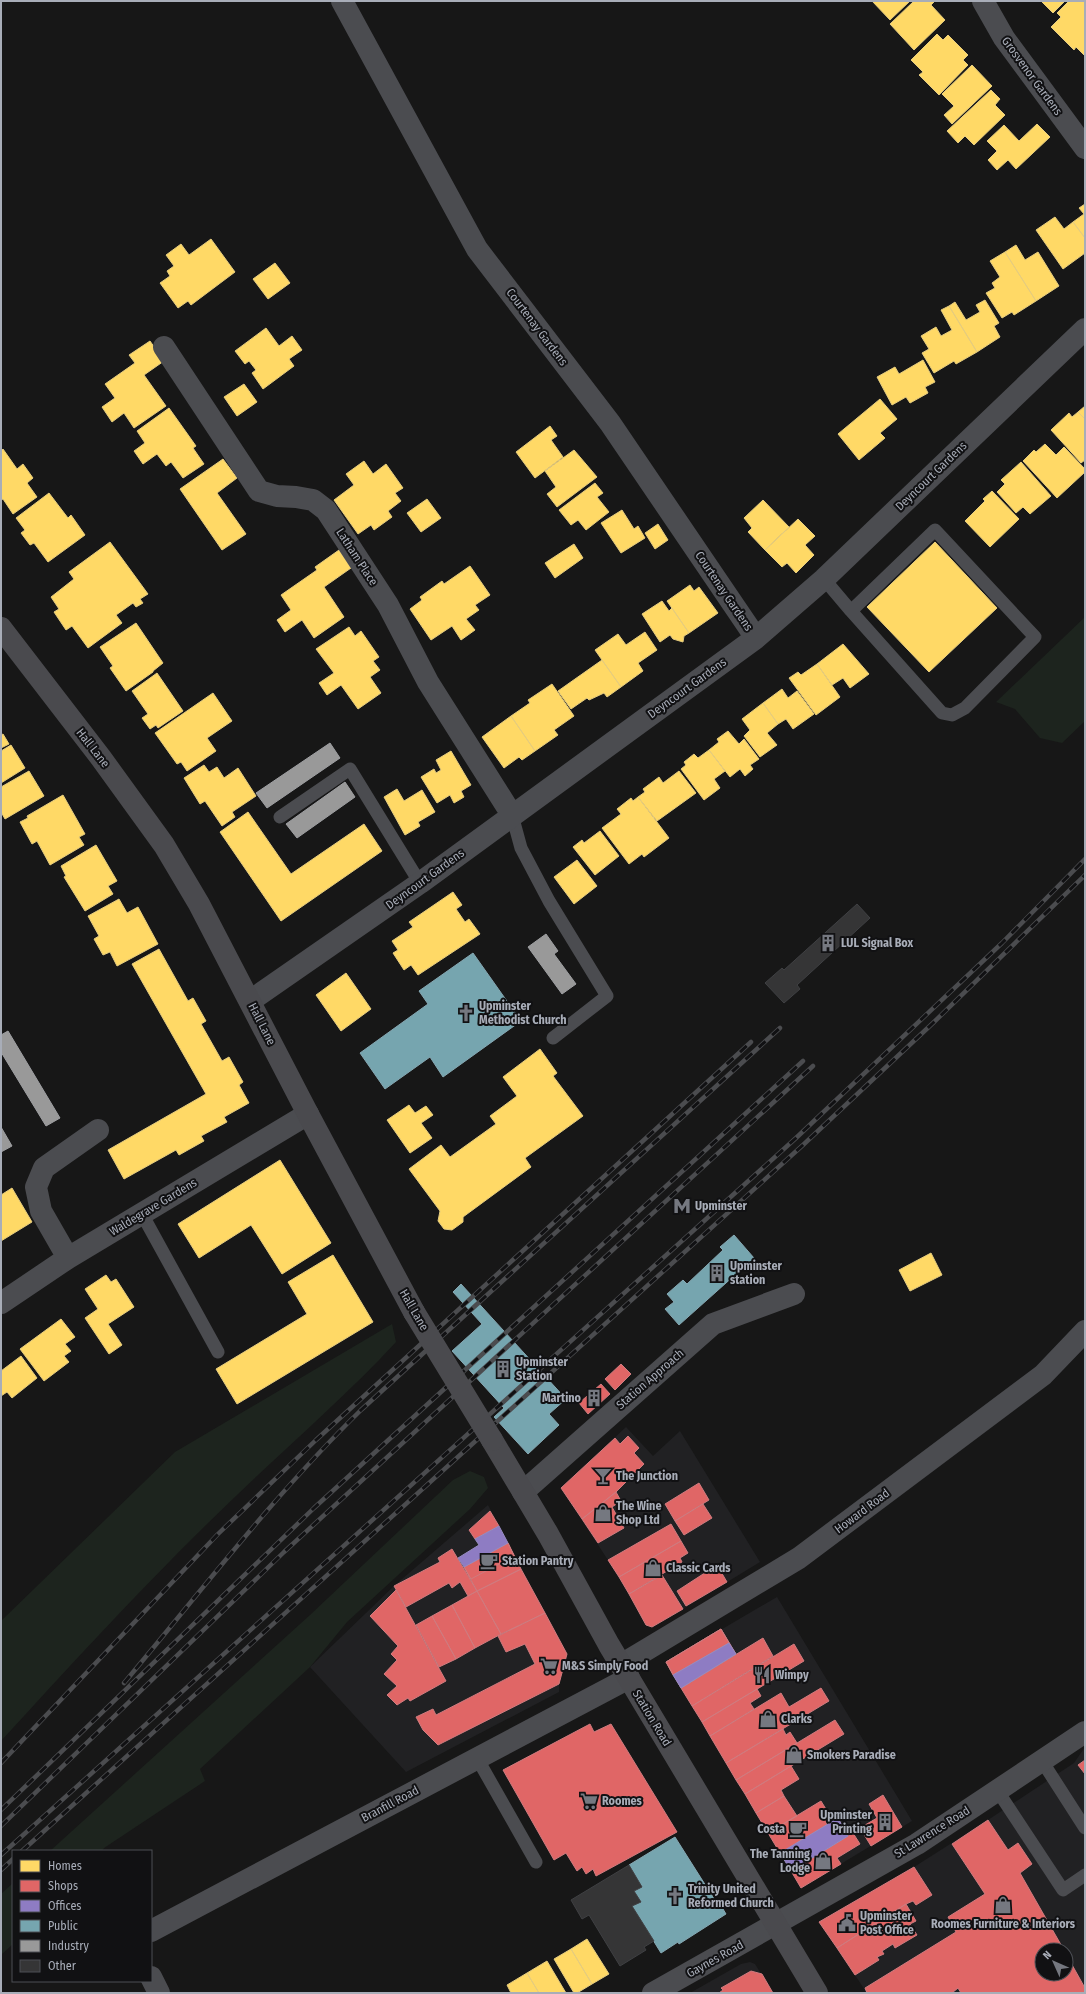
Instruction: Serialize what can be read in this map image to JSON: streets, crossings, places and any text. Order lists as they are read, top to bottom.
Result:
{
  "streets": {
    "street": [
      "Grosvenor Gardens",
      "Courtenay Gardens",
      "Deyncourt Gardens",
      "Latham Place",
      "Hall Lane",
      "Waldegrave Gardens",
      "Station Approach",
      "Howard Road",
      "Station Road",
      "Branfill Road",
      "St Lawrence Road",
      "Gaynes Road"
    ]
  },
  "crossings": [
    ["Courtenay Gardens", "Deyncourt Gardens"],
    ["Deyncourt Gardens", "Latham Place"],
    ["Deyncourt Gardens", "Hall Lane"],
    ["Hall Lane", "Waldegrave Gardens"],
    ["Hall Lane", "Station Road"],
    ["Station Approach", "Station Road"],
    ["Howard Road", "Station Road"],
    ["Howard Road", "Branfill Road"],
    ["Station Road", "Branfill Road"],
    ["Station Road", "St Lawrence Road"],
    ["Station Road", "Gaynes Road"],
    ["St Lawrence Road", "Gaynes Road"]
  ],
  "places": {
    "building": [
      "LUL Signal Box",
      "Upminster station",
      "Upminster Station",
      "Martino",
      "Upminster Printing"
    ],
    "church": ["Upminster Methodist Church", "Trinity United Reformed Church"],
    "metro station": ["Upminster"],
    "bar": ["The Junction"],
    "shop": [
      "The Wine Shop Ltd",
      "Classic Cards",
      "Clarks",
      "Smokers Paradise",
      "The Tanning Lodge",
      "Roomes Furniture & Interiors"
    ],
    "cafe": ["Station Pantry", "Costa"],
    "supermarket": ["M&S Simply Food", "Roomes"],
    "restaurant": ["Wimpy"],
    "public building": ["Upminster Post Office"]
  },
  "legend": [
    "Homes",
    "Shops",
    "Offices",
    "Public",
    "Industry",
    "Other"
  ],
  "north": "top left"
}
